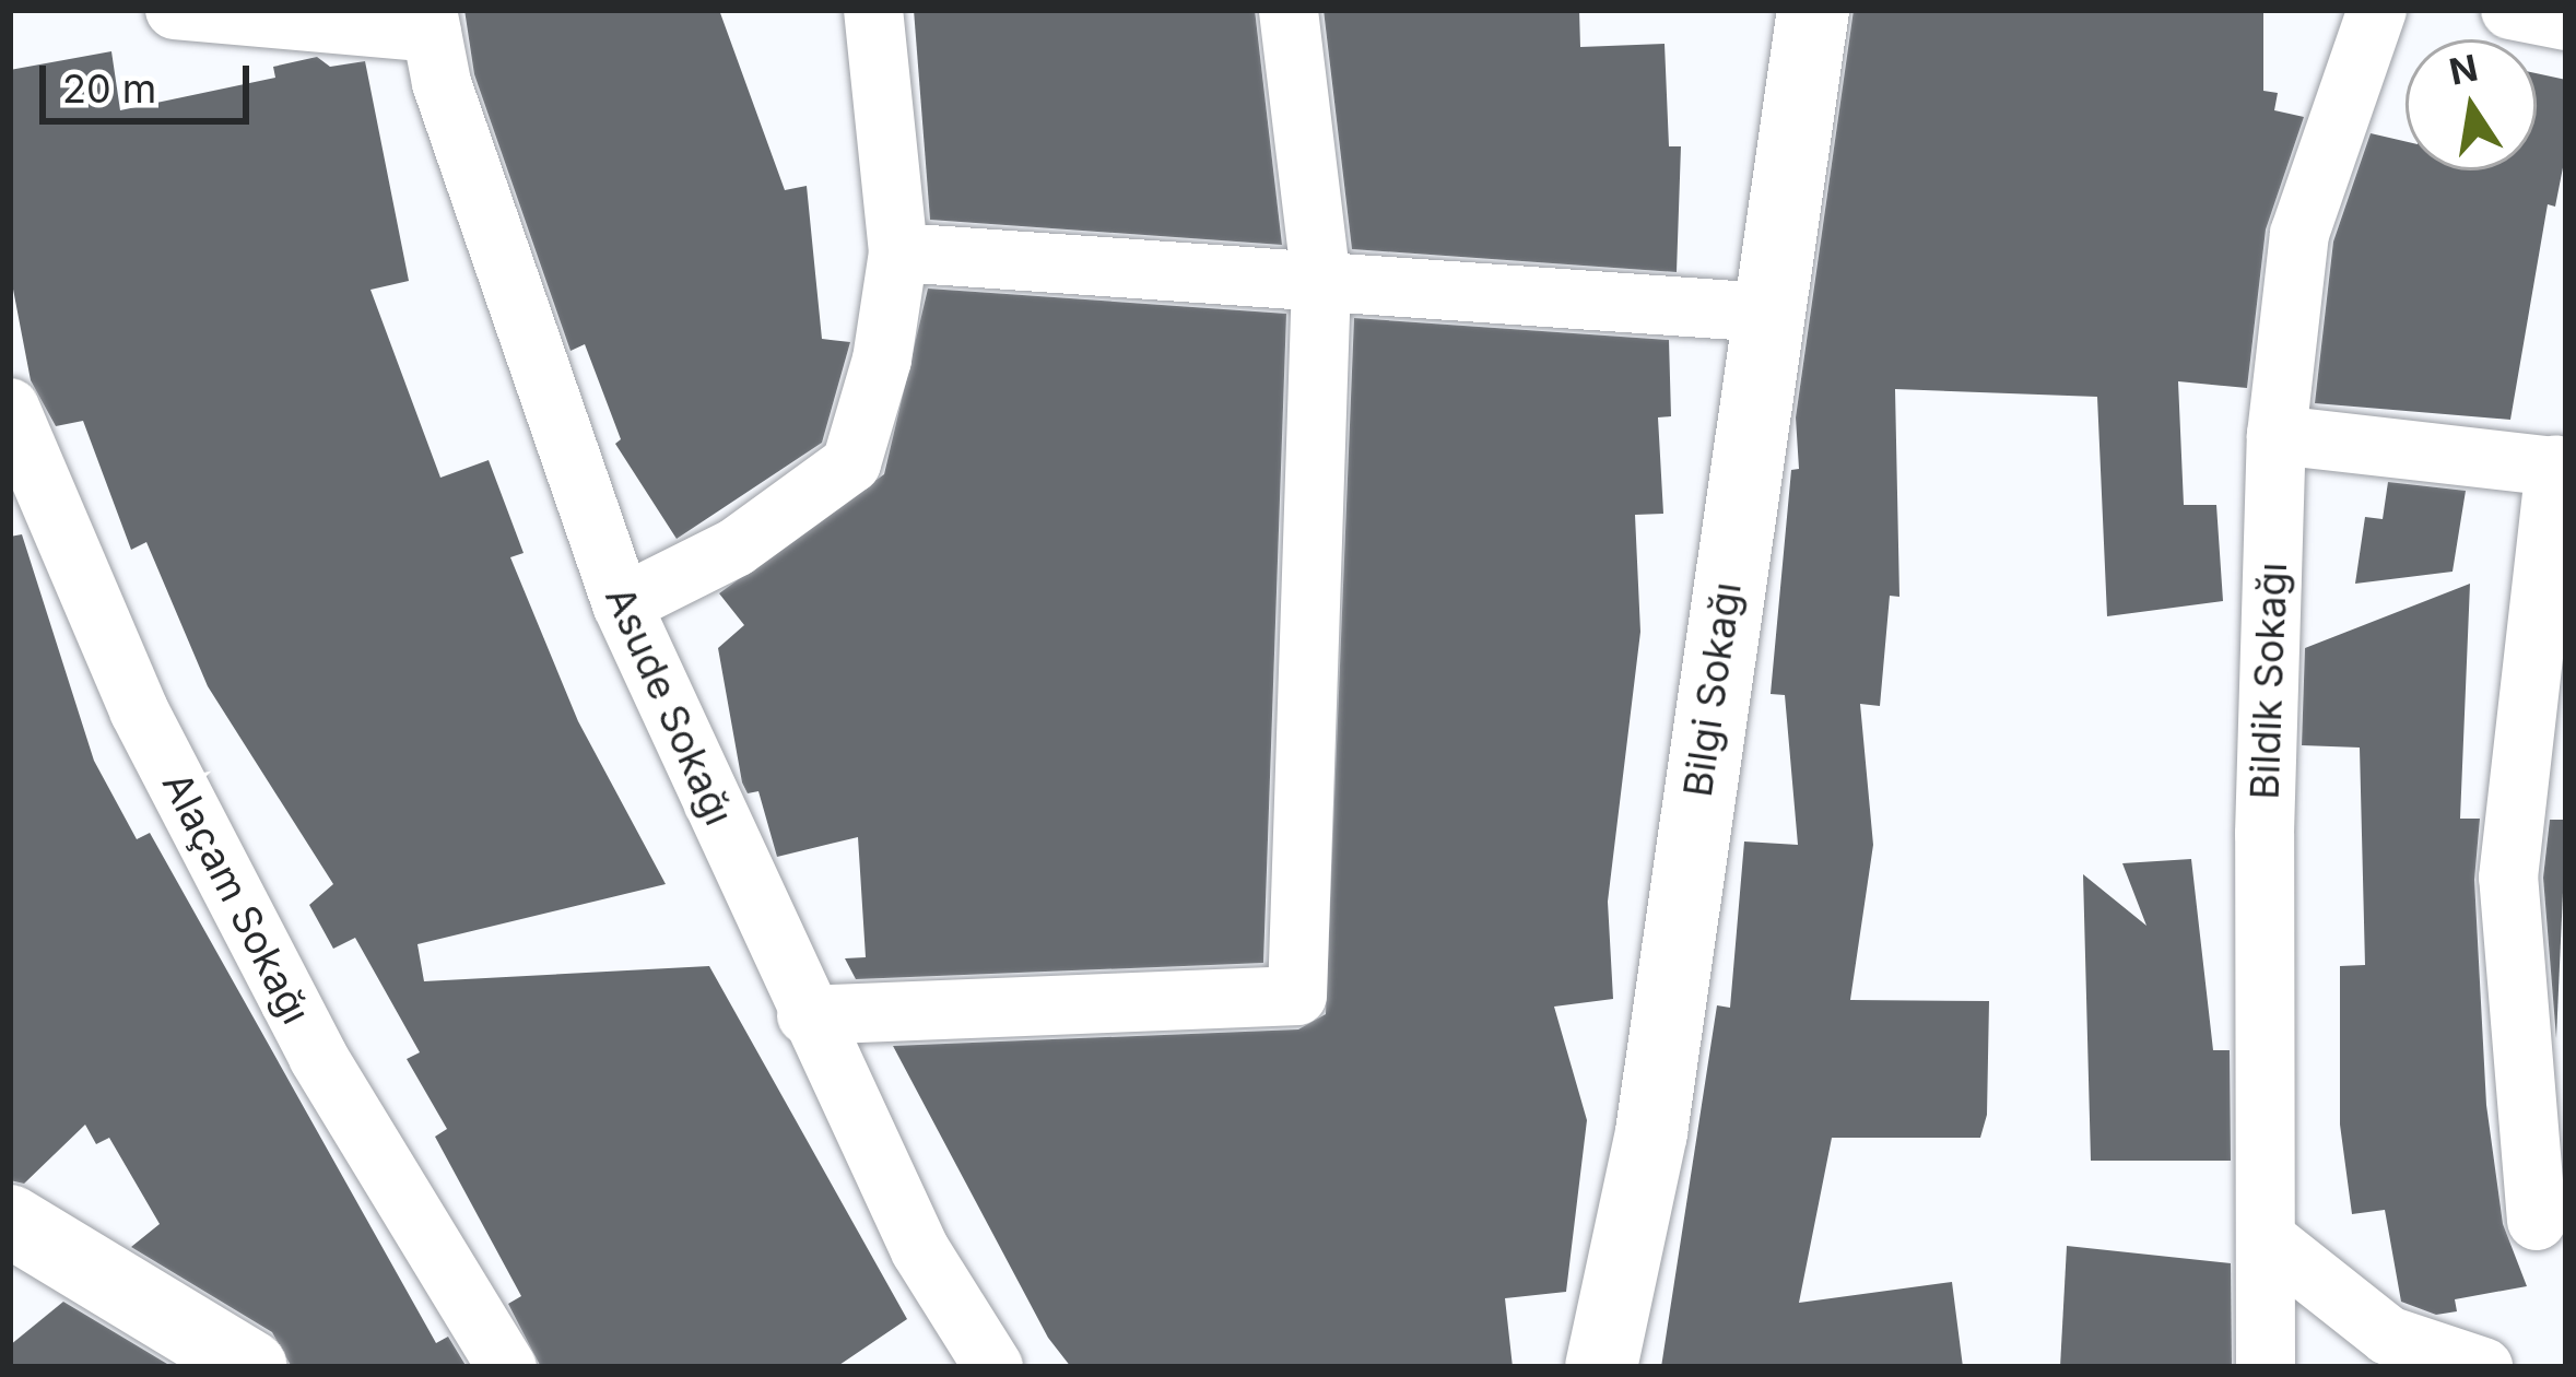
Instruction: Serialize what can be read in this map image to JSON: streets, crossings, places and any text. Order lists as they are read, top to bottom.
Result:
{
  "streets": {
    "street": [
      "Bildik Sokağı",
      "Bilgi Sokağı",
      "Asude Sokağı",
      "Alaçam Sokağı"
    ]
  },
  "scale_bar": "20 m",
  "north": "top"
}
